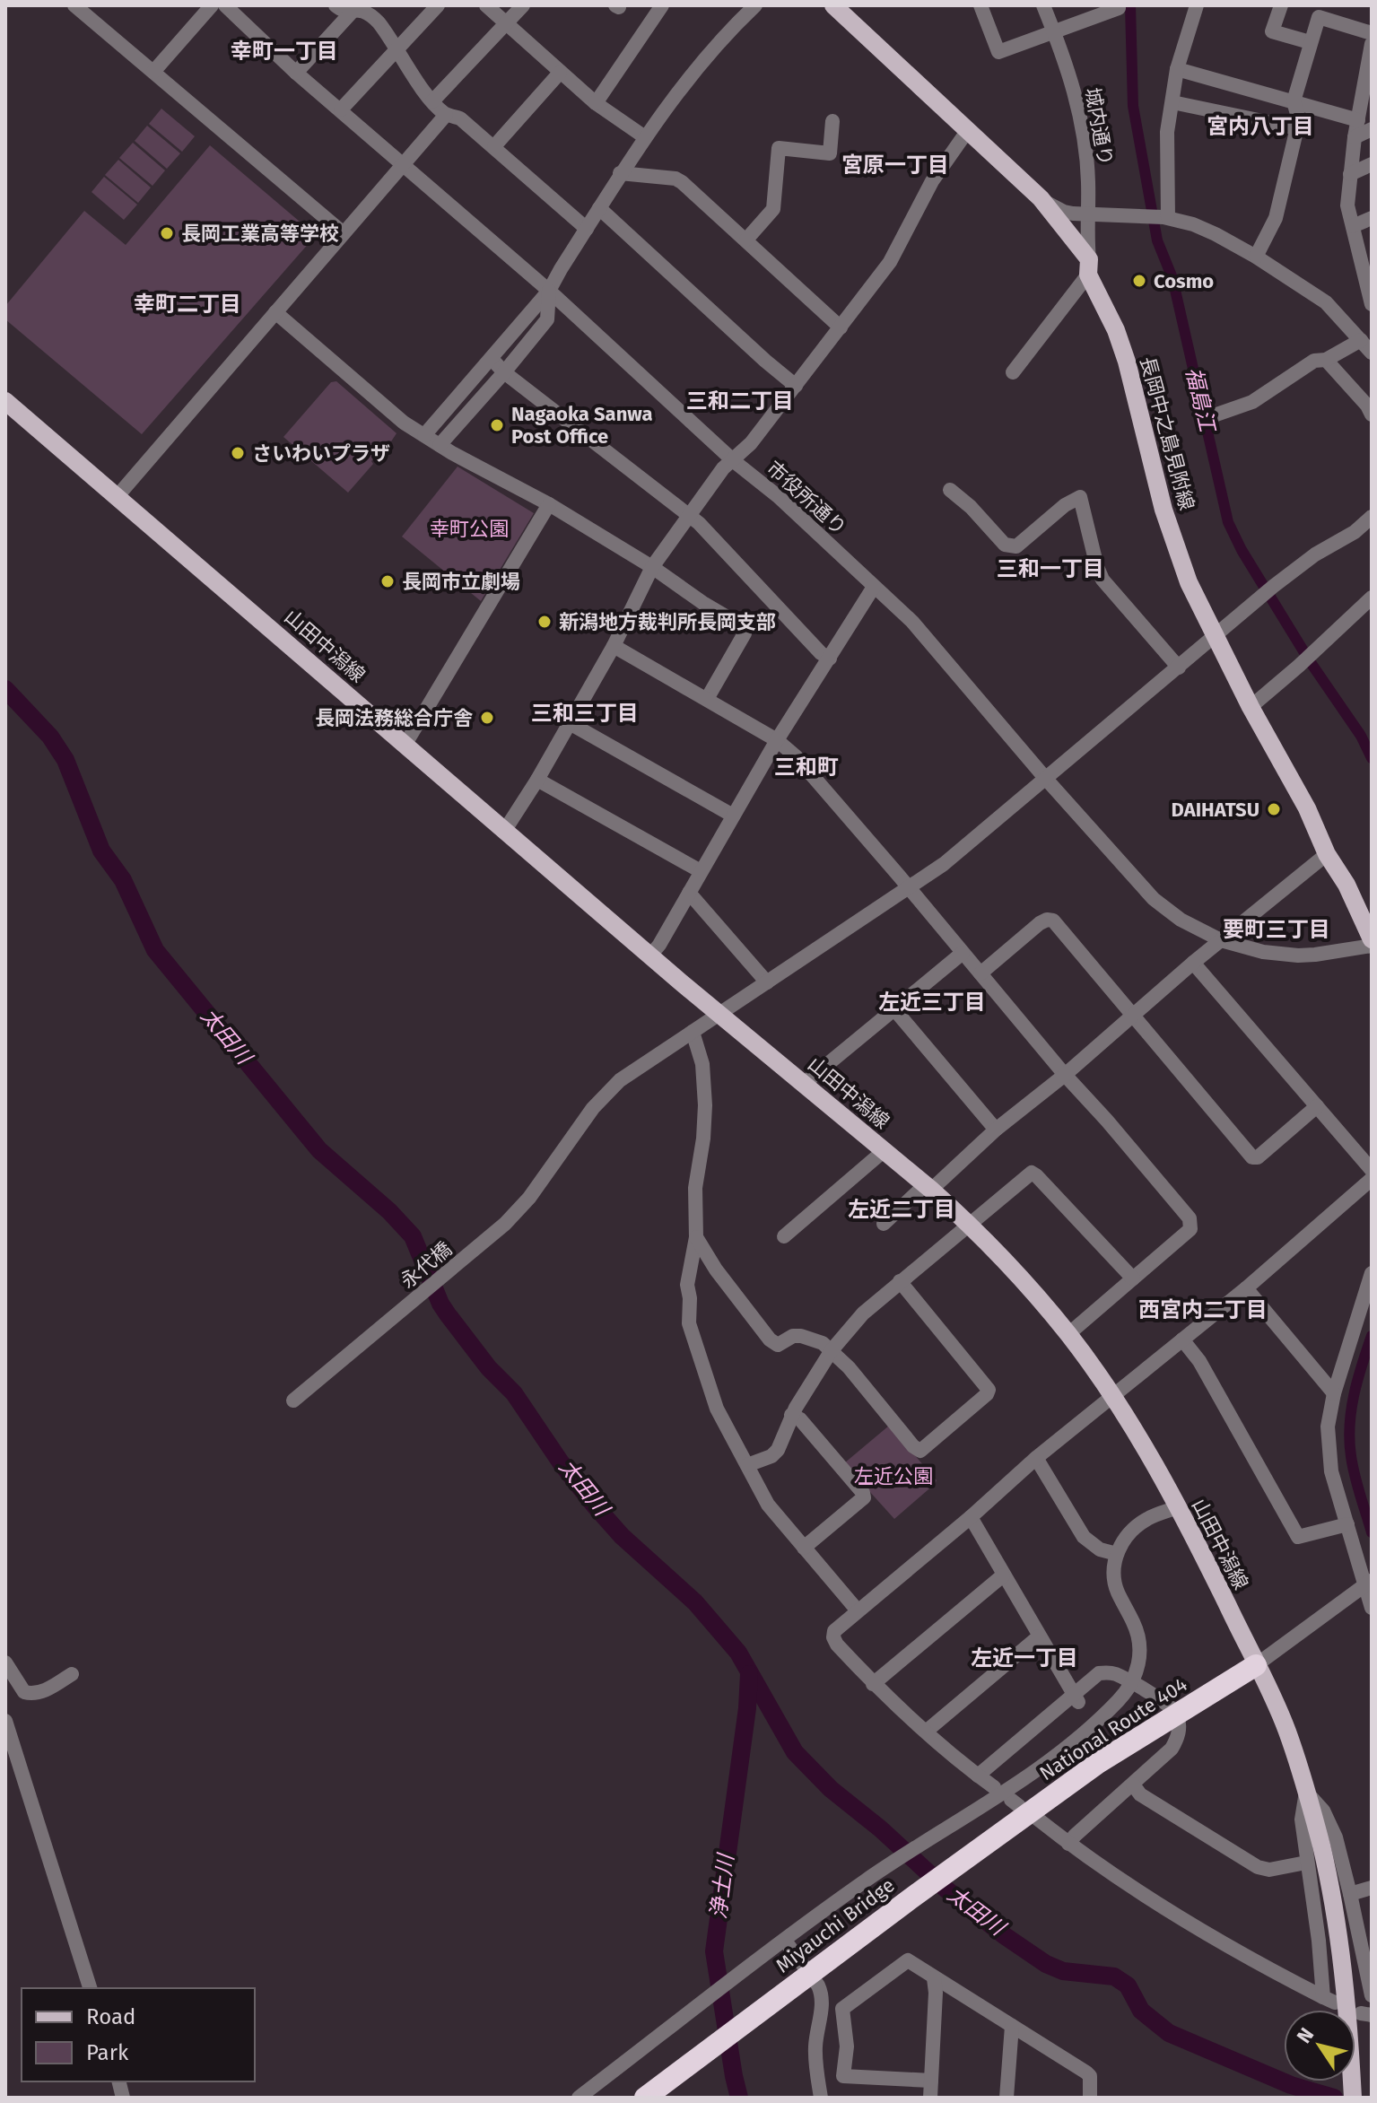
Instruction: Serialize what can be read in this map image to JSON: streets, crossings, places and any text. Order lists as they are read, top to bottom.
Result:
{
  "streets": {
    "highway": ["National Route 404", "Miyauchi Bridge"],
    "main road": ["長岡中之島見附線", "山田中潟線"],
    "street": ["城内通り", "市役所通り", "永代橋"]
  },
  "crossings": [
    ["城内通り", "長岡中之島見附線"],
    ["長岡中之島見附線", "永代橋"],
    ["市役所通り", "永代橋"],
    ["山田中潟線", "永代橋"],
    ["山田中潟線", "National Route 404"],
    ["National Route 404", "Miyauchi Bridge"]
  ],
  "districts": [
    "幸町一丁目",
    "宮内八丁目",
    "宮原一丁目",
    "幸町二丁目",
    "三和二丁目",
    "三和一丁目",
    "三和三丁目",
    "三和町",
    "要町三丁目",
    "左近三丁目",
    "左近二丁目",
    "西宮内二丁目",
    "左近一丁目"
  ],
  "water": ["福島江", "太田川", "浄土川"],
  "parks": ["幸町公園", "左近公園"],
  "places": [
    "長岡工業高等学校",
    "Cosmo",
    "Nagaoka Sanwa Post Office",
    "さいわいプラザ",
    "長岡市立劇場",
    "新潟地方裁判所長岡支部",
    "長岡法務総合庁舎",
    "DAIHATSU"
  ],
  "legend": ["Road", "Park"],
  "north": "top left"
}
